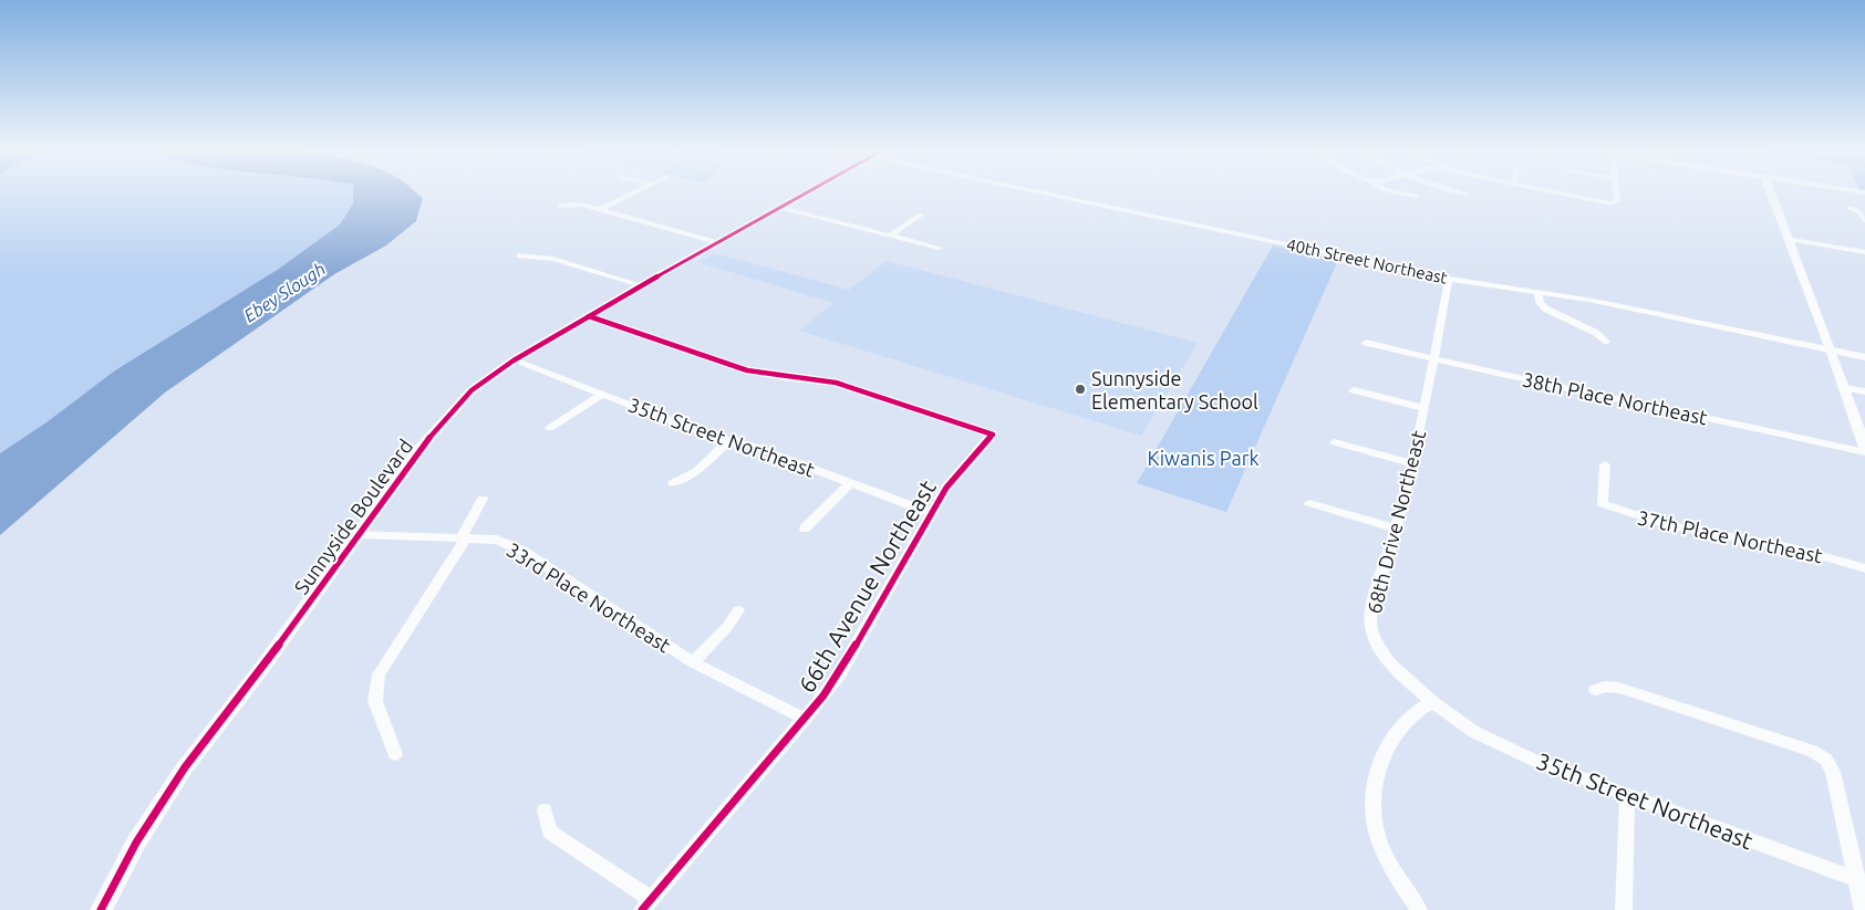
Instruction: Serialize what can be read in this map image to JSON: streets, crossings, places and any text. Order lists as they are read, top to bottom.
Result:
{
  "streets": {
    "street": [
      "40th Street Northeast",
      "38th Place Northeast",
      "35th Street Northeast",
      "Sunnyside Boulevard",
      "68th Drive Northeast",
      "37th Place Northeast",
      "66th Avenue Northeast",
      "33rd Place Northeast"
    ]
  },
  "crossings": [
    ["40th Street Northeast", "68th Drive Northeast"],
    ["38th Place Northeast", "68th Drive Northeast"],
    ["35th Street Northeast", "Sunnyside Boulevard"],
    ["35th Street Northeast", "68th Drive Northeast"],
    ["35th Street Northeast", "66th Avenue Northeast"],
    ["Sunnyside Boulevard", "66th Avenue Northeast"],
    ["Sunnyside Boulevard", "33rd Place Northeast"],
    ["66th Avenue Northeast", "33rd Place Northeast"]
  ],
  "water": ["Ebey Slough"],
  "parks": ["Kiwanis Park"],
  "places": ["Sunnyside Elementary School"]
}
